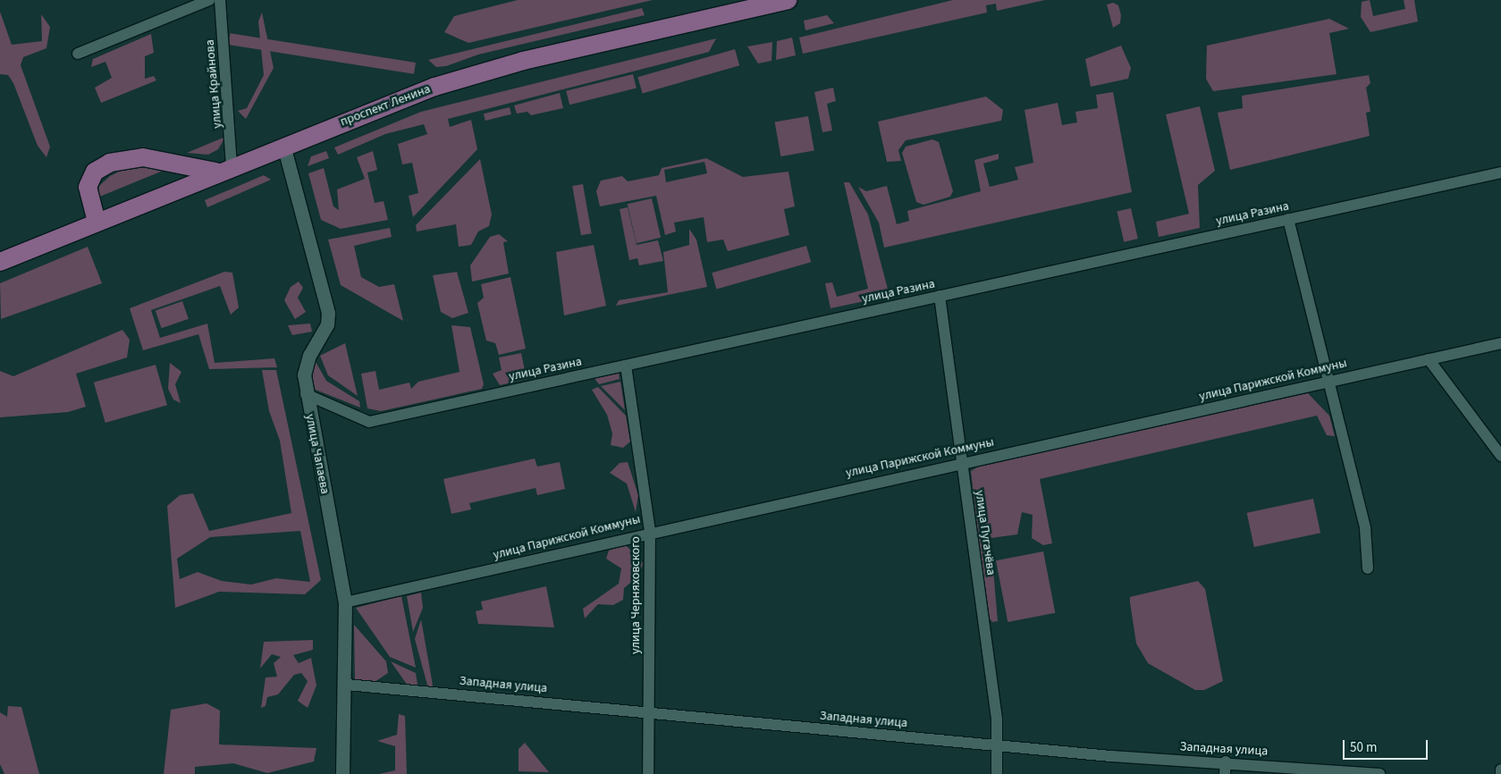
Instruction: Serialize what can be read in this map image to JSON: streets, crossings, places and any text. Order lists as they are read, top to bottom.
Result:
{
  "streets": {
    "main road": ["проспект Ленина"],
    "street": [
      "улица Крайнова",
      "улица Разина",
      "улица Парижской Коммуны",
      "улица Чапаева",
      "улица Пугачёва",
      "улица Черняховского",
      "Западная улица"
    ]
  },
  "crossings": [
    ["улица Крайнова", "проспект Ленина"],
    ["проспект Ленина", "улица Чапаева"],
    ["улица Разина", "улица Чапаева"],
    ["улица Разина", "улица Пугачёва"],
    ["улица Разина", "улица Черняховского"],
    ["улица Парижской Коммуны", "улица Чапаева"],
    ["улица Парижской Коммуны", "улица Пугачёва"],
    ["улица Парижской Коммуны", "улица Черняховского"],
    ["улица Чапаева", "Западная улица"],
    ["улица Пугачёва", "Западная улица"],
    ["улица Черняховского", "Западная улица"]
  ],
  "scale_bar": "50 m"
}
